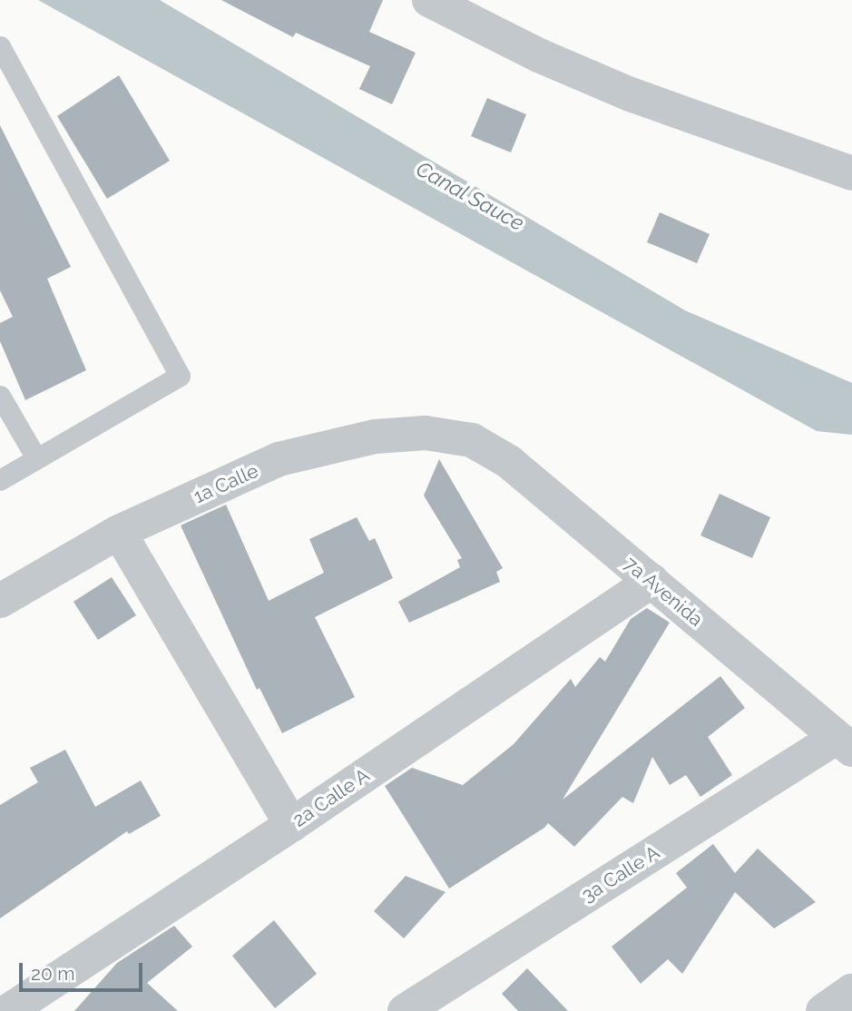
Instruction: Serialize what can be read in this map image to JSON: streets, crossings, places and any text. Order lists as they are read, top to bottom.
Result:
{
  "streets": {
    "street": [
      "1a Calle",
      "7a Avenida",
      "2a Calle A",
      "3a Calle A"
    ]
  },
  "crossings": [
    ["1a Calle", "7a Avenida"],
    ["7a Avenida", "2a Calle A"],
    ["7a Avenida", "3a Calle A"]
  ],
  "water": ["Canal Sauce"],
  "scale_bar": "20 m"
}
